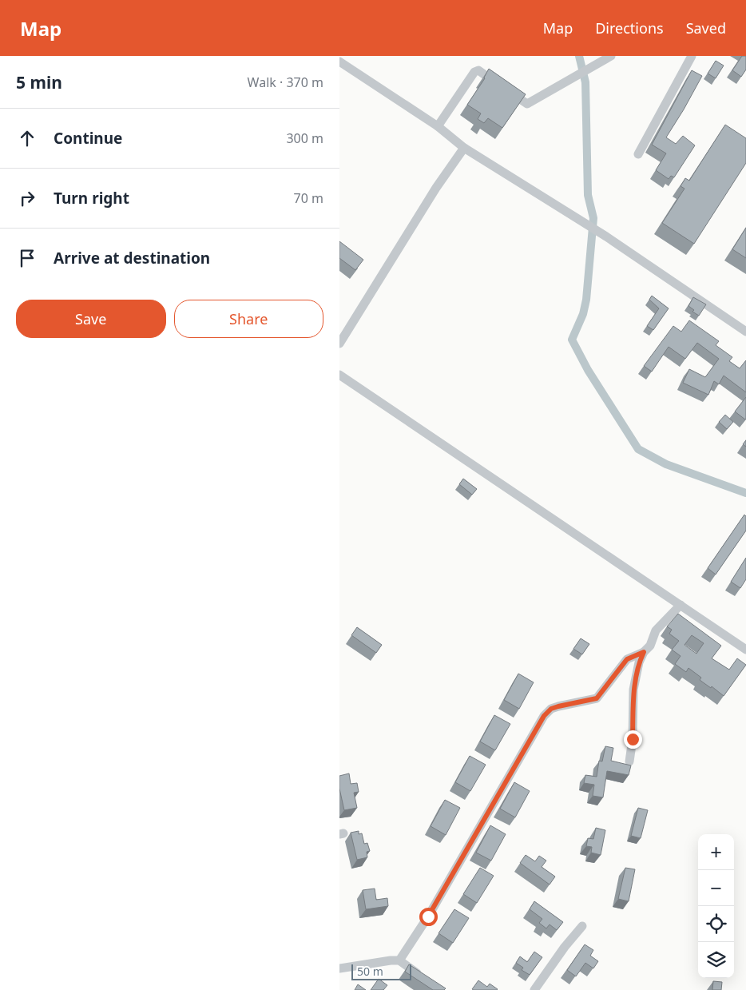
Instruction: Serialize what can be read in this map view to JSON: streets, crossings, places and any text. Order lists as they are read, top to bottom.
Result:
{
  "scale_bar": "50 m",
  "page": {
    "header": "Map",
    "nav": ["Map", "Directions", "Saved"],
    "heading": ["5 min", "Walk · 370 m"],
    "list": [
      ["Continue", "300 m"],
      ["Turn right", "70 m"],
      "Arrive at destination"
    ],
    "buttons": ["Save", "Share"],
    "map_buttons": ["+", "−"],
    "scale": "50 m"
  }
}
